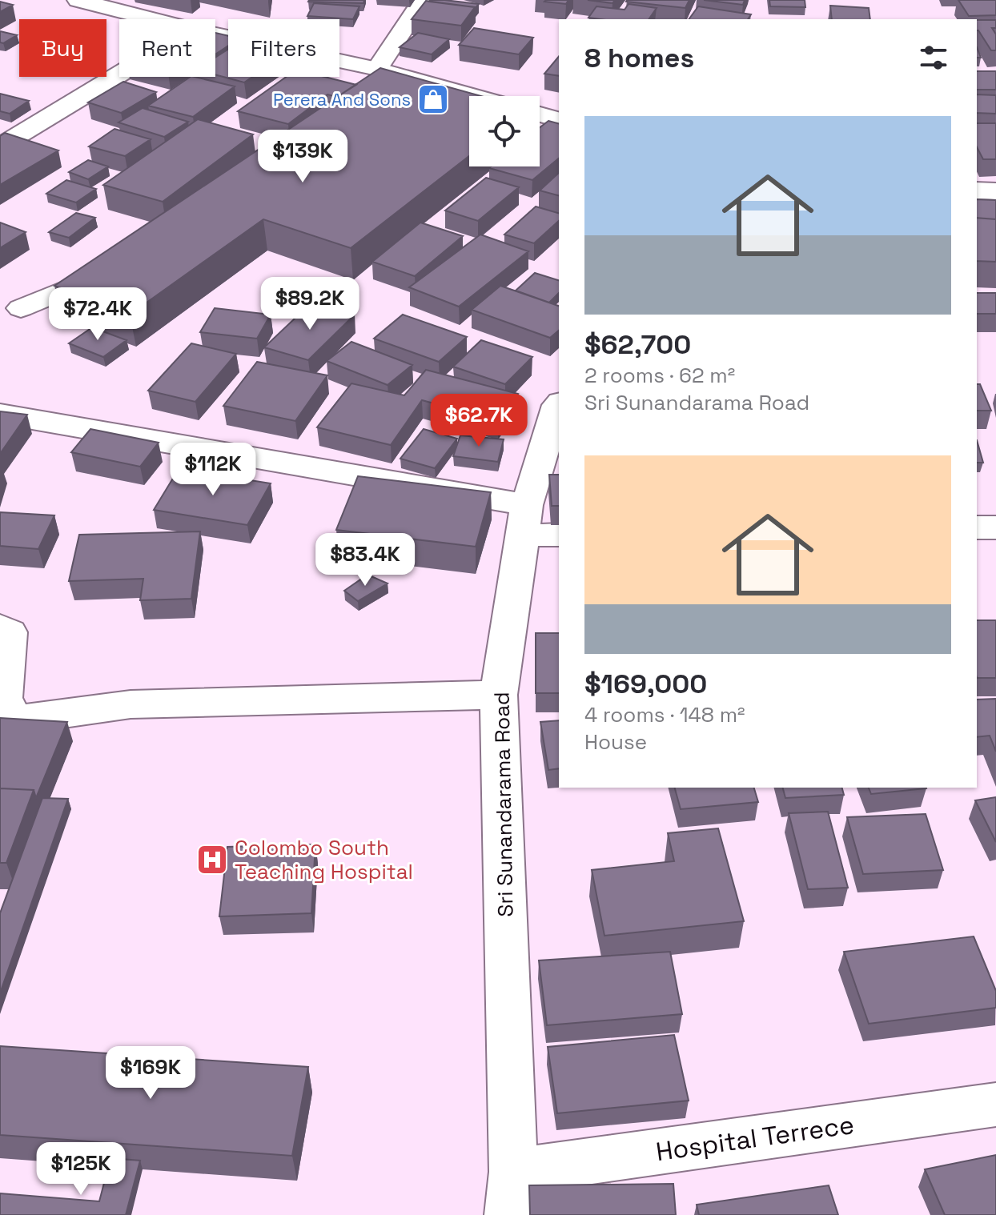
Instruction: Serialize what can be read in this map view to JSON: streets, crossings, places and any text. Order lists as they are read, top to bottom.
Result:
{
  "streets": {
    "street": ["Sri Sunandarama Road", "Hospital Terrece"]
  },
  "crossings": [
    ["Sri Sunandarama Road", "Hospital Terrece"]
  ],
  "places": {
    "shop": ["Perera And Sons"],
    "hospital": ["Colombo South Teaching Hospital"]
  },
  "page": {
    "chip": ["Buy", "Rent", "Filters"],
    "heading": "8 homes",
    "list": [
      {
        "name": "$62,700",
        "note": "2 rooms · 62 m² · Sri Sunandarama Road"
      },
      {
        "name": "$169,000",
        "note": "4 rooms · 148 m² · House"
      }
    ],
    "price": [
      "$139K",
      "$89.2K",
      "$72.4K",
      "$62.7K",
      "$112K",
      "$83.4K",
      "$169K",
      "$125K"
    ]
  }
}
